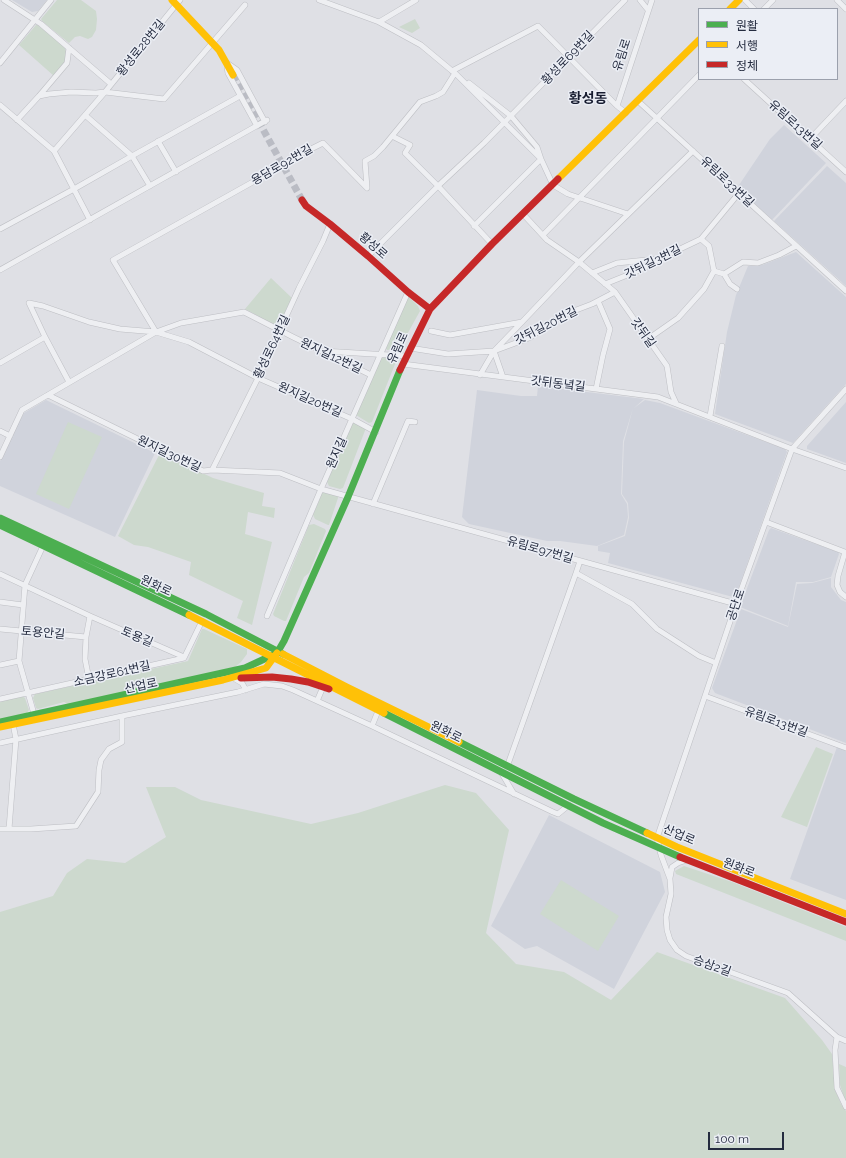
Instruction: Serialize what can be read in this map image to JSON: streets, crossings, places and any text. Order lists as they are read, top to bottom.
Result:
{
  "streets": {
    "street": [
      "황성로28번길",
      "유림로",
      "황성로69번길",
      "유림로13번길",
      "용담로92번길",
      "유림로33번길",
      "황성로",
      "갓뒤길3번길",
      "갓뒤길20번길",
      "갓뒤길",
      "황성로64번길",
      "원지길12번길",
      "갓뒤동녘길",
      "원지길20번길",
      "원지길",
      "원지길30번길",
      "유림로97번길",
      "원화로",
      "공단로",
      "토용안길",
      "토용길",
      "소금강로61번길",
      "산업로",
      "승삼2길"
    ]
  },
  "crossings": [
    ["유림로", "유림로33번길"],
    ["유림로", "황성로"],
    ["유림로", "갓뒤길20번길"],
    ["유림로", "갓뒤길"],
    ["유림로", "갓뒤동녘길"],
    ["유림로", "원지길20번길"],
    ["유림로", "원지길30번길"],
    ["유림로", "유림로97번길"],
    ["유림로", "원화로"],
    ["유림로", "산업로"],
    ["황성로69번길", "황성로"],
    ["유림로13번길", "공단로"],
    ["용담로92번길", "원지길12번길"],
    ["용담로92번길", "원지길20번길"],
    ["유림로33번길", "갓뒤길3번길"],
    ["황성로", "황성로64번길"],
    ["황성로", "원지길"],
    ["갓뒤길3번길", "갓뒤길"],
    ["갓뒤길20번길", "갓뒤길"],
    ["갓뒤길", "갓뒤동녘길"],
    ["황성로64번길", "원지길12번길"],
    ["황성로64번길", "원지길20번길"],
    ["황성로64번길", "원지길30번길"],
    ["원지길12번길", "원지길20번길"],
    ["원지길12번길", "원지길"],
    ["원지길12번길", "원지길30번길"],
    ["갓뒤동녘길", "공단로"],
    ["원지길20번길", "원지길"],
    ["원지길", "원지길30번길"],
    ["원지길30번길", "유림로97번길"],
    ["유림로97번길", "공단로"],
    ["원화로", "산업로"],
    ["원화로", "승삼2길"],
    ["공단로", "산업로"],
    ["공단로", "승삼2길"],
    ["토용길", "소금강로61번길"],
    ["산업로", "승삼2길"]
  ],
  "districts": ["황성동"],
  "legend": ["원활", "서행", "정체"],
  "scale_bar": "100 m"
}
